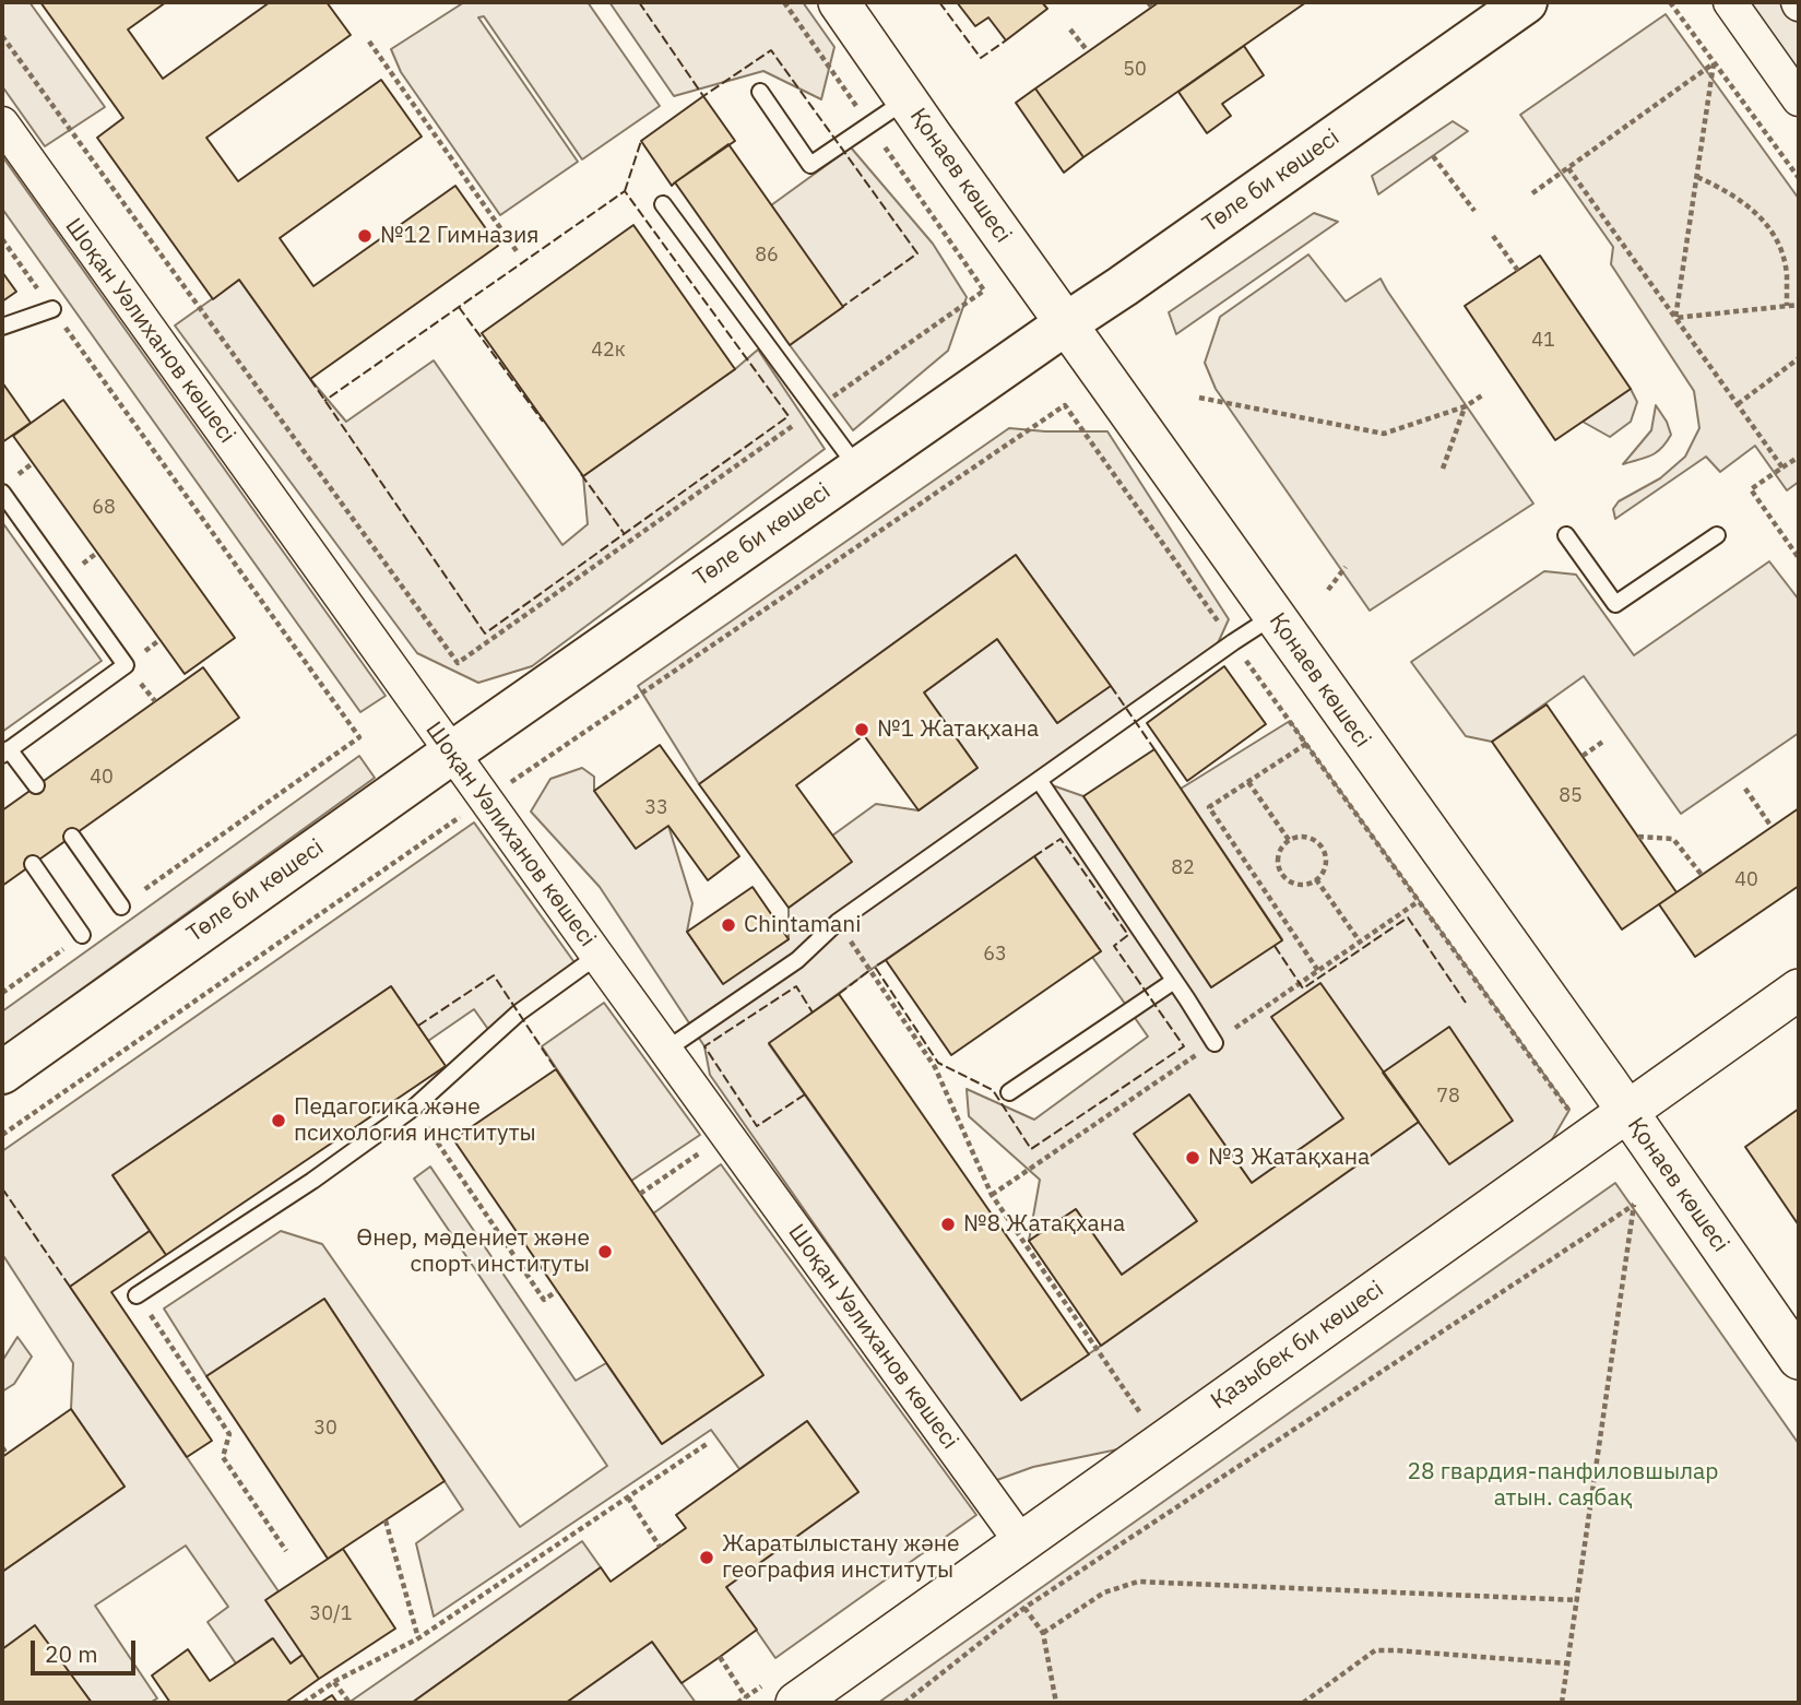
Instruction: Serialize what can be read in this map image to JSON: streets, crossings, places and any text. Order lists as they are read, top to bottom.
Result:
{
  "streets": {
    "main road": ["Төле би көшесі"],
    "street": ["Қонаев көшесі", "Шоқан Уәлиханов көшесі", "Қазыбек би көшесі"]
  },
  "crossings": [
    ["Қонаев көшесі", "Төле би көшесі"],
    ["Қонаев көшесі", "Қазыбек би көшесі"],
    ["Төле би көшесі", "Шоқан Уәлиханов көшесі"],
    ["Шоқан Уәлиханов көшесі", "Қазыбек би көшесі"]
  ],
  "parks": ["28 гвардия-панфиловшылар атын. саябақ"],
  "places": [
    "№12 Гимназия",
    "№1 Жатақхана",
    "Chintamani",
    "Педагогика және психология институты",
    "№3 Жатақхана",
    "№8 Жатақхана",
    "Өнер, мәдениет және спорт институты",
    "Жаратылыстану және география институты"
  ],
  "house_numbers": [
    "50",
    "86",
    "41",
    "42к",
    "68",
    "40",
    "85",
    "33",
    "82",
    "40",
    "63",
    "78",
    "30",
    "30/1"
  ],
  "scale_bar": "20 m"
}
